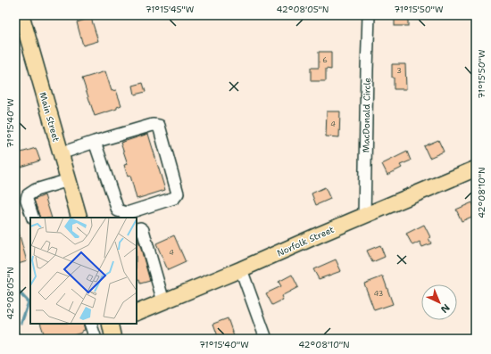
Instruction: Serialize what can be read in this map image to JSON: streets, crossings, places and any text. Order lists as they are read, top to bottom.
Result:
{
  "streets": {
    "main road": ["Main Street", "Norfolk Street"],
    "street": ["MacDonald Circle"]
  },
  "crossings": [
    ["MacDonald Circle", "Norfolk Street"]
  ],
  "house_numbers": [
    "6",
    "3",
    "4",
    "4",
    "43"
  ],
  "north": "bottom right",
  "coordinates": [
    "71°15'45\"W",
    "42°08'05\"N",
    "71°15'50\"W",
    "71°15'40\"W",
    "42°08'10\"N"
  ]
}
